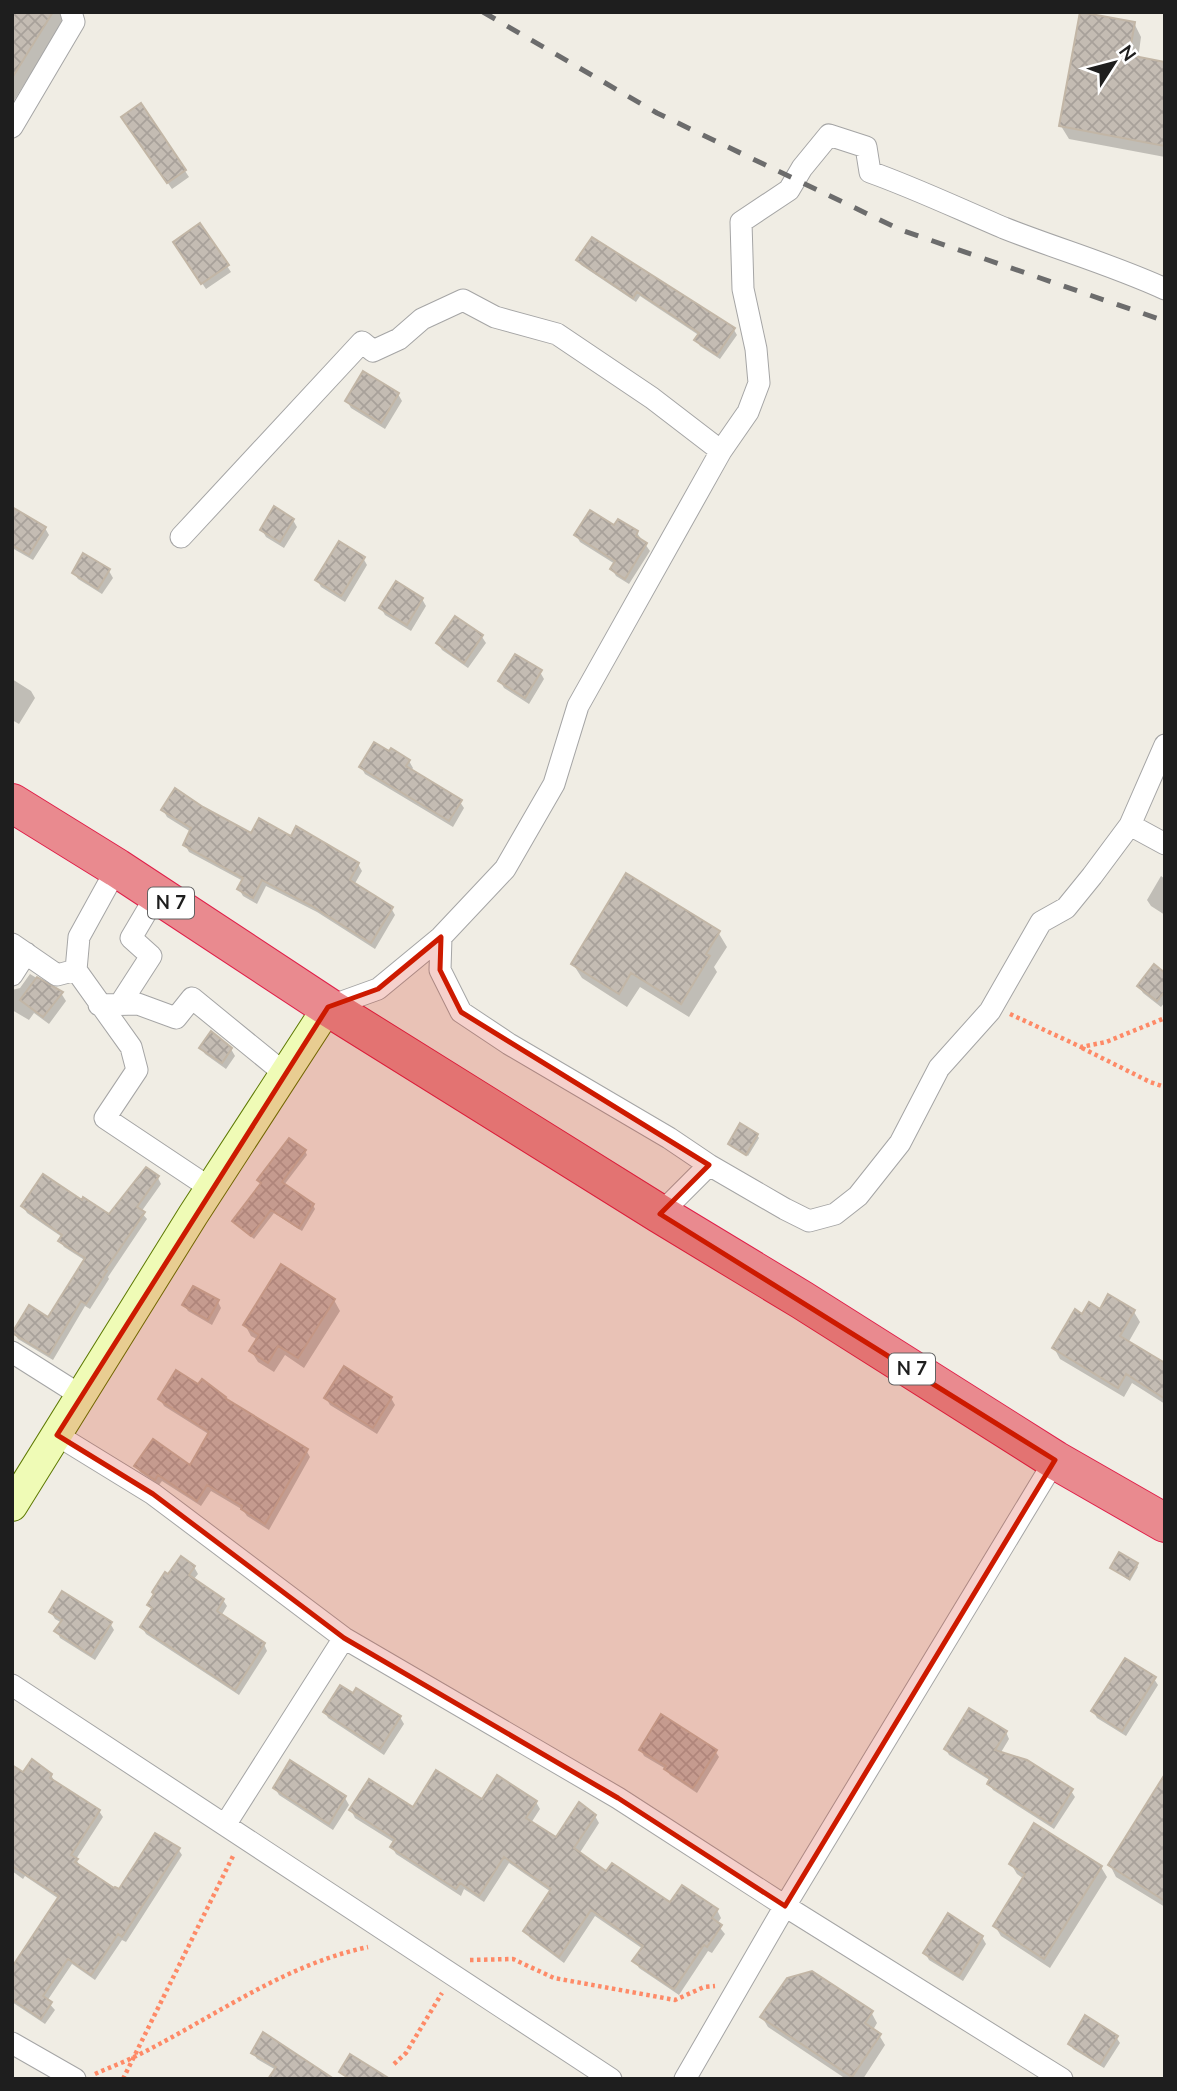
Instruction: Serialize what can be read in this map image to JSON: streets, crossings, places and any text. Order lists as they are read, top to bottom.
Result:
{
  "streets": {
    "highway": ["N 7"]
  },
  "north": "top right"
}
